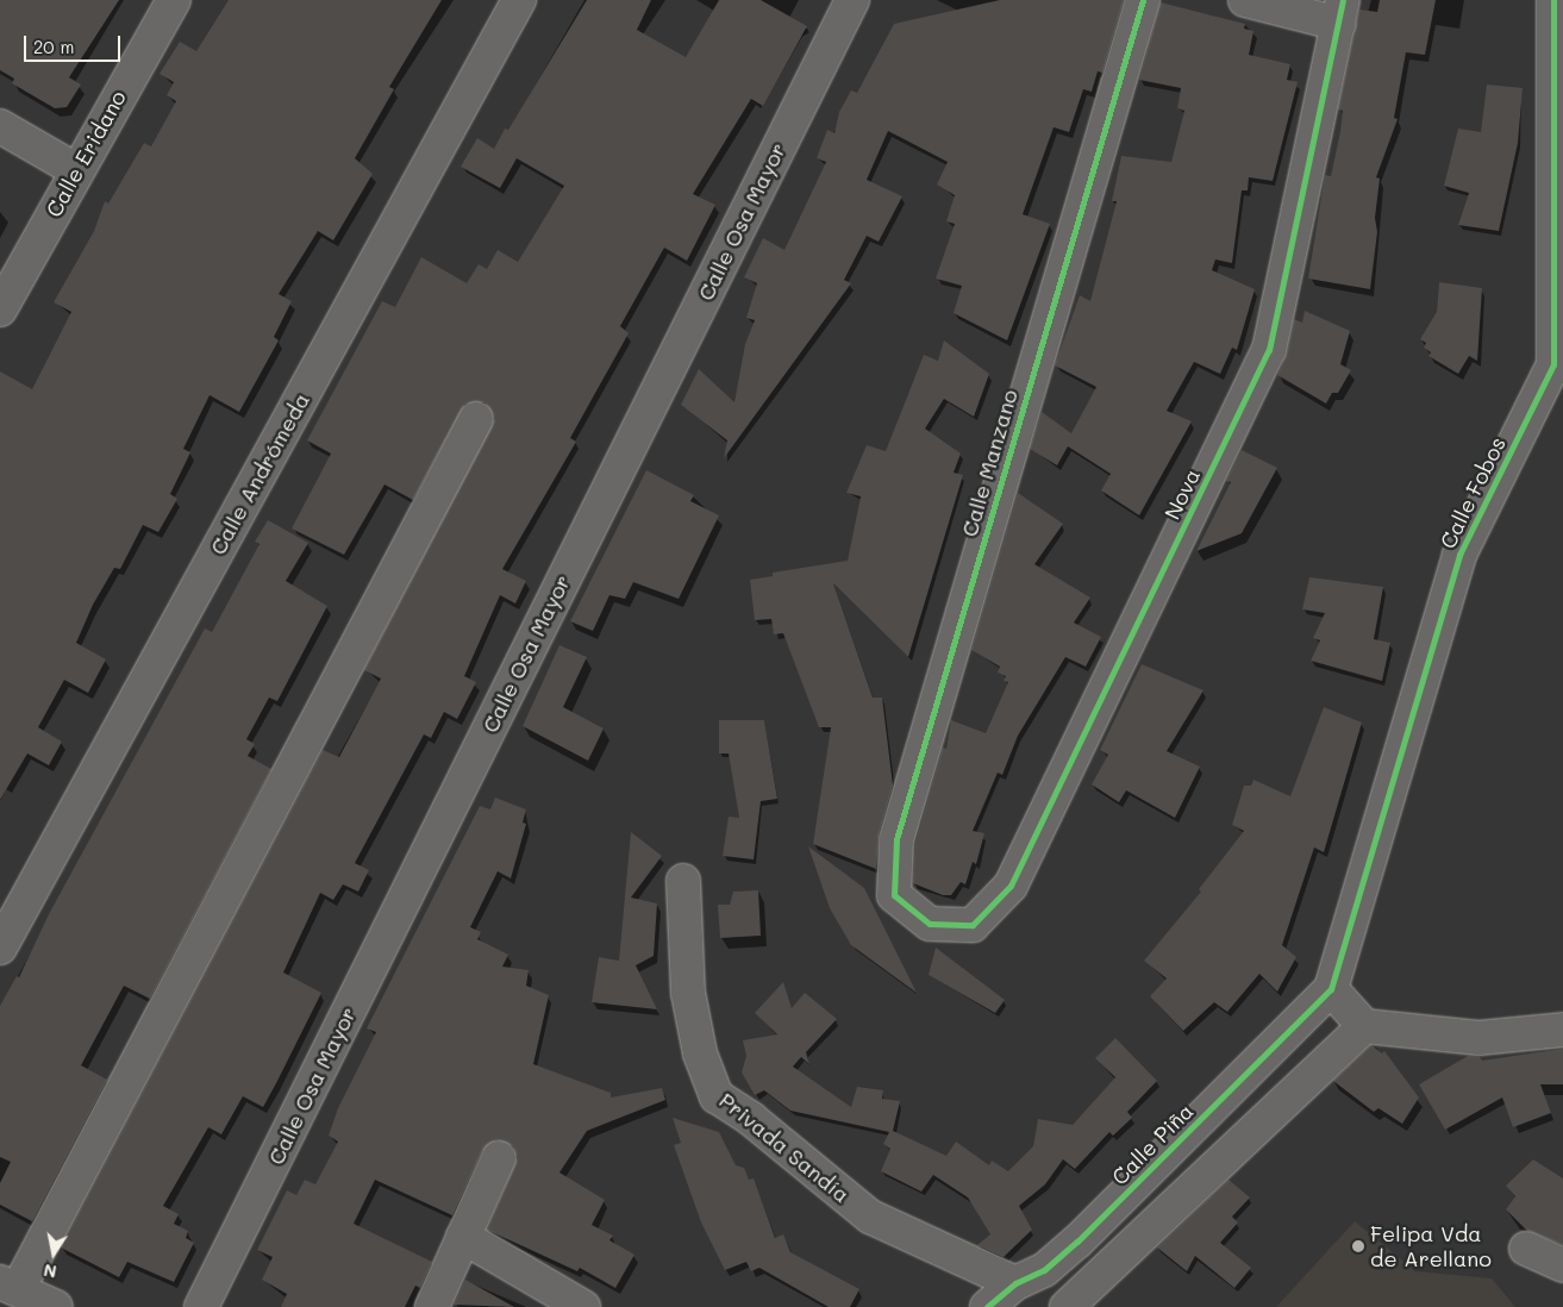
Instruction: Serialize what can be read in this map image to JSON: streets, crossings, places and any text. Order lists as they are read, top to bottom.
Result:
{
  "streets": {
    "street": [
      "Calle Eridano",
      "Calle Osa Mayor",
      "Calle Manzano",
      "Calle Andrómeda",
      "Calle Fobos",
      "Nova",
      "Calle Piña",
      "Privada Sandía"
    ]
  },
  "crossings": [
    ["Calle Manzano", "Nova"],
    ["Calle Fobos", "Calle Piña"],
    ["Calle Piña", "Privada Sandía"]
  ],
  "places": ["Felipa Vda de Arellano"],
  "scale_bar": "20 m",
  "north": "bottom"
}
